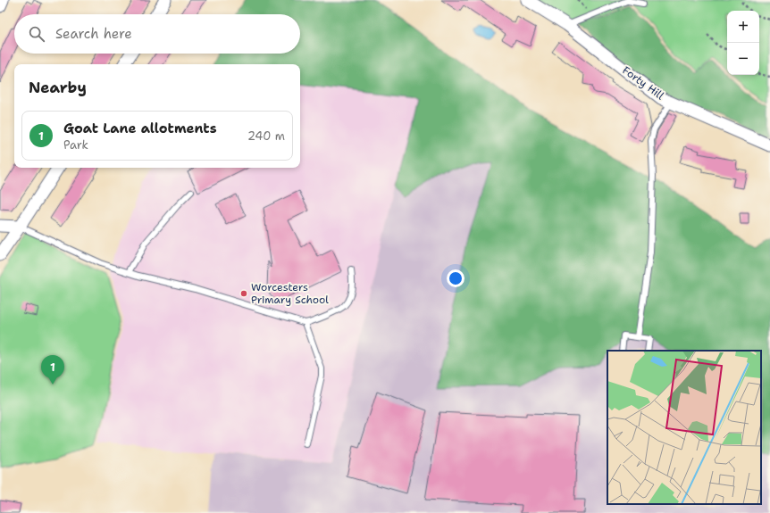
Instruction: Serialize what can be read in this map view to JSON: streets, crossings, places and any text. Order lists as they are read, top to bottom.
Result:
{
  "streets": {
    "street": ["Forty Hill"]
  },
  "places": ["Worcesters Primary School"],
  "page": {
    "map_buttons": ["+", "−"],
    "search": "Search here",
    "heading": "Nearby",
    "list": [
      {
        "mark": "1",
        "name": "Goat Lane allotments",
        "note": "Park",
        "value": "240 m"
      }
    ],
    "pins": "1"
  }
}
